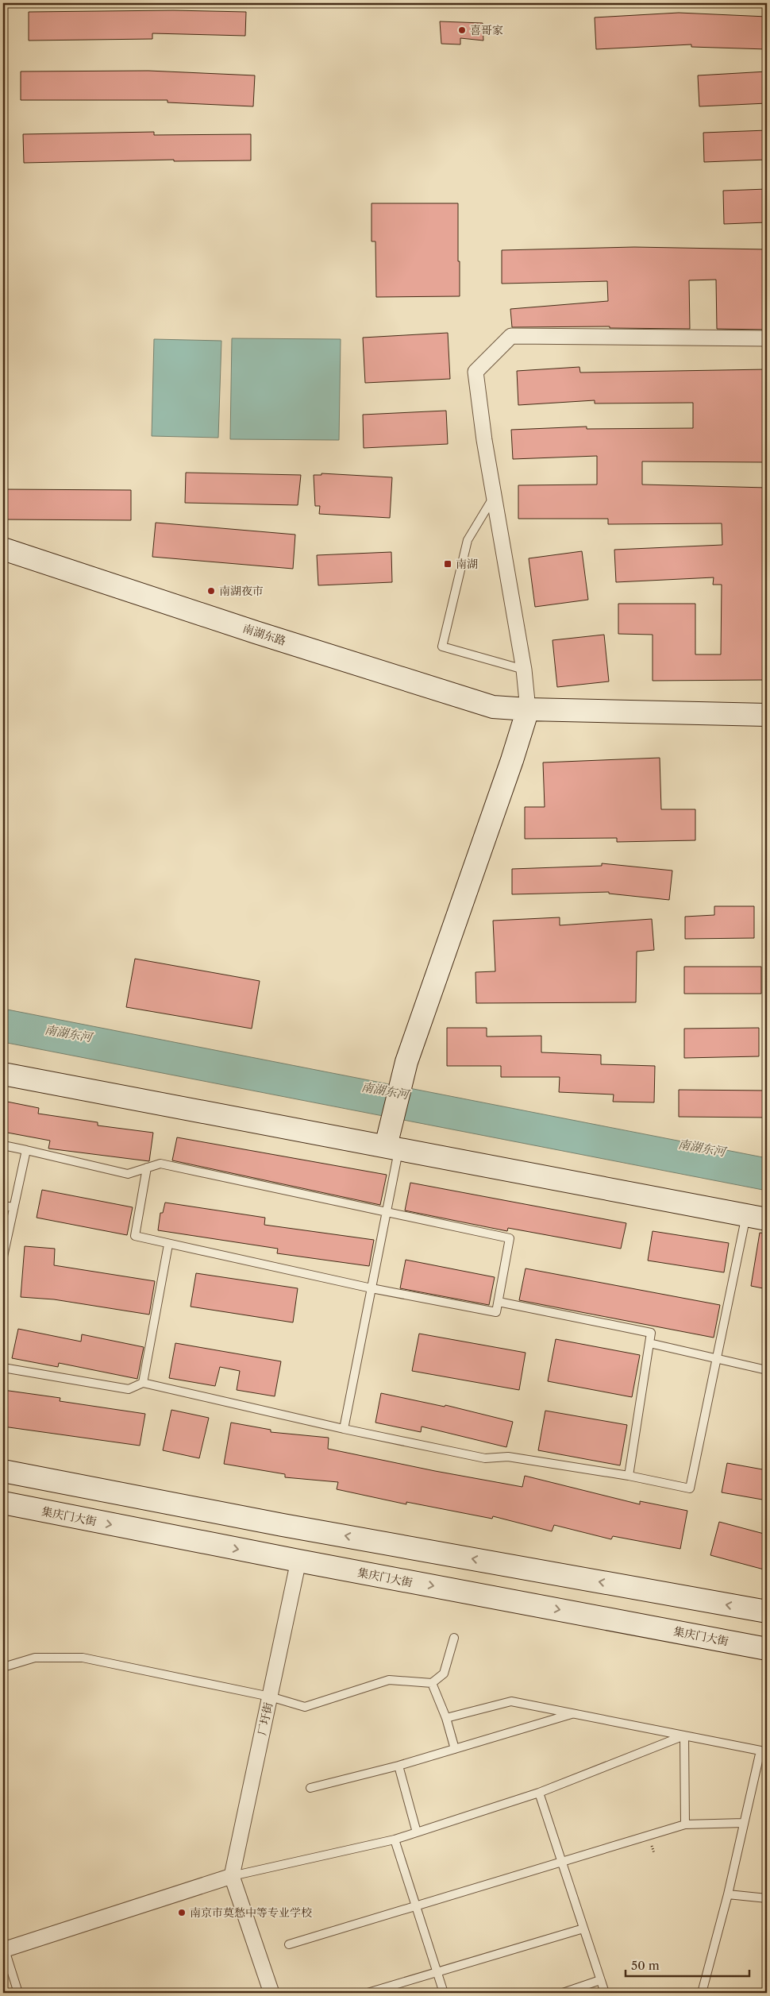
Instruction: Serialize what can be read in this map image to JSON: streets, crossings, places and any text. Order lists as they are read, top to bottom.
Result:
{
  "streets": {
    "street": ["南湖东路", "集庆门大街", "厂圩街"]
  },
  "crossings": [
    ["集庆门大街", "厂圩街"]
  ],
  "water": ["南湖东河"],
  "places": {
    "other": ["喜哥家", "南湖夜市", "南京市莫愁中等专业学校"],
    "transit": ["南湖"]
  },
  "scale_bar": "50 m"
}
